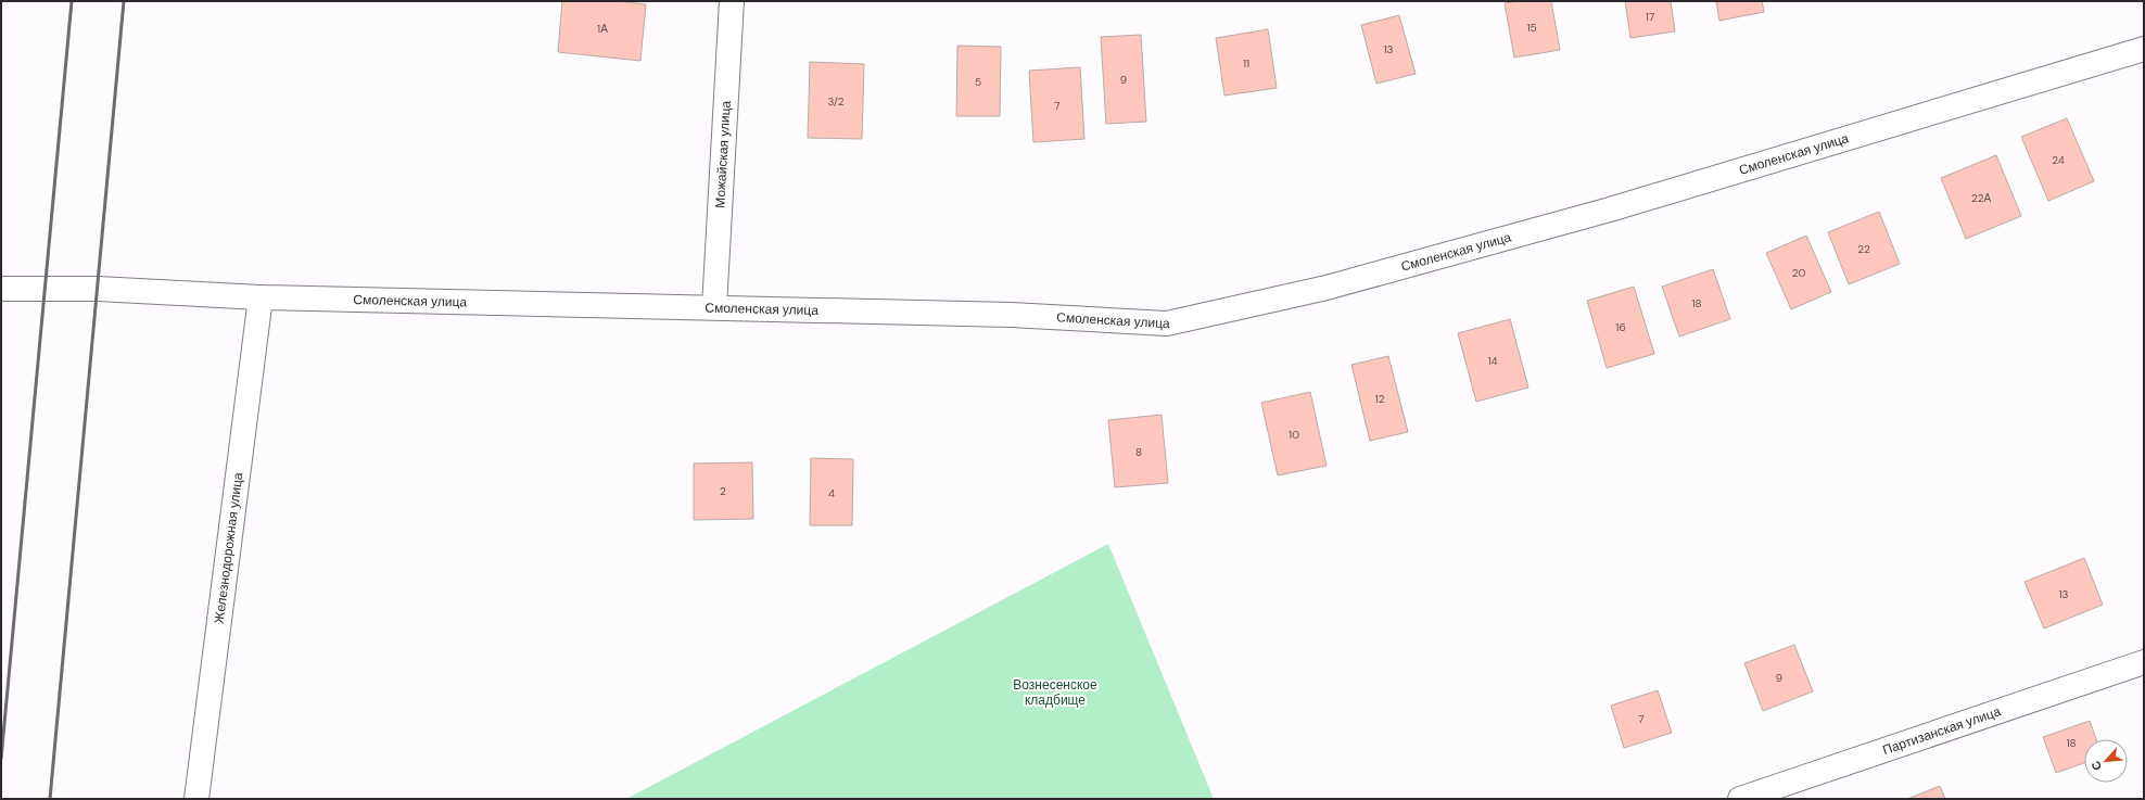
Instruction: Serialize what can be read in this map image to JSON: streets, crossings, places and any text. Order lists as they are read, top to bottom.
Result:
{
  "streets": {
    "street": [
      "Можайская улица",
      "Смоленская улица",
      "Железнодорожная улица",
      "Партизанская улица"
    ]
  },
  "crossings": [
    ["Можайская улица", "Смоленская улица"],
    ["Смоленская улица", "Железнодорожная улица"]
  ],
  "parks": ["Вознесенское кладбище"],
  "house_numbers": [
    "17",
    "15",
    "1А",
    "13",
    "11",
    "9",
    "5",
    "3/2",
    "7",
    "24",
    "22А",
    "22",
    "20",
    "18",
    "16",
    "14",
    "12",
    "10",
    "8",
    "2",
    "4",
    "13",
    "9",
    "7",
    "18"
  ],
  "north": "bottom left"
}
